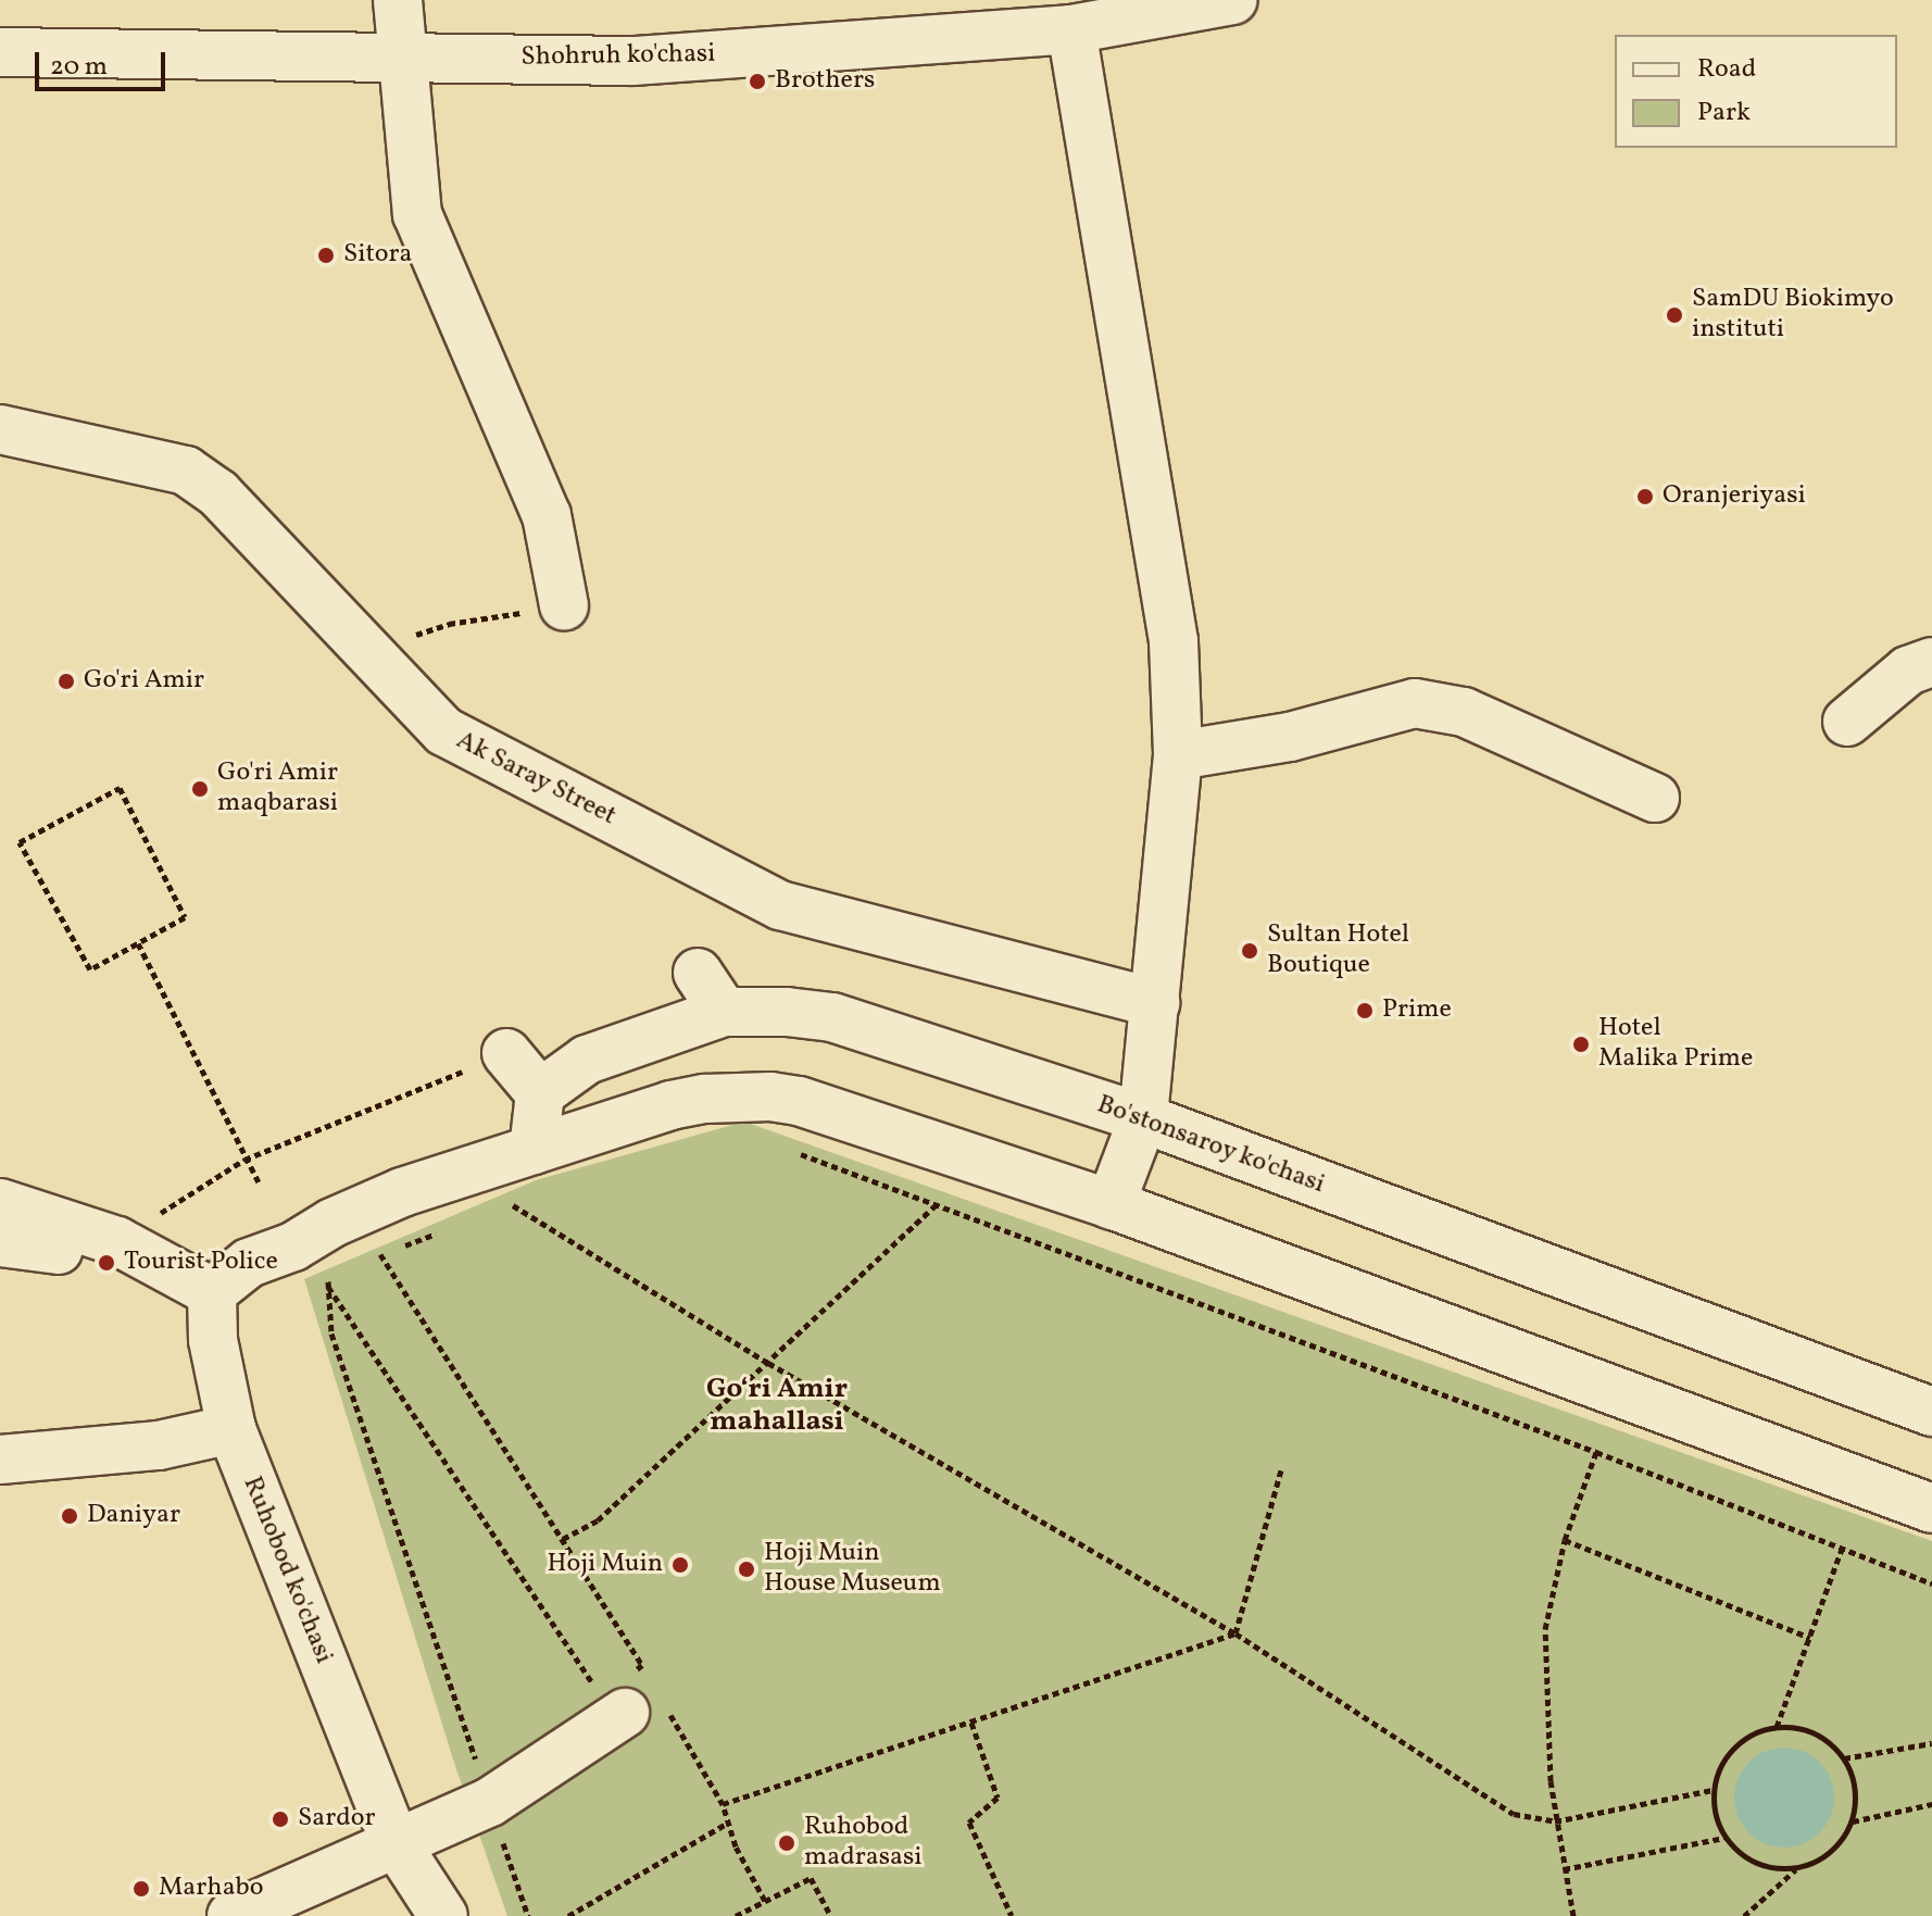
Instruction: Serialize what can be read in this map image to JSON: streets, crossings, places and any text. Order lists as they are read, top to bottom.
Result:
{
  "streets": {
    "street": [
      "Shohruh ko'chasi",
      "Ak Saray Street",
      "Bo'stonsaroy ko'chasi",
      "Ruhobod ko'chasi"
    ]
  },
  "districts": ["Go‘ri Amir mahallasi"],
  "places": [
    "Brothers",
    "Sitora",
    "SamDU Biokimyo instituti",
    "Oranjeriyasi",
    "Go'ri Amir",
    "Go'ri Amir maqbarasi",
    "Sultan Hotel Boutique",
    "Prime",
    "Hotel Malika Prime",
    "Tourist Police",
    "Daniyar",
    "Hoji Muin",
    "Hoji Muin House Museum",
    "Sardor",
    "Ruhobod madrasasi",
    "Marhabo"
  ],
  "legend": ["Road", "Park"],
  "scale_bar": "20 m"
}
